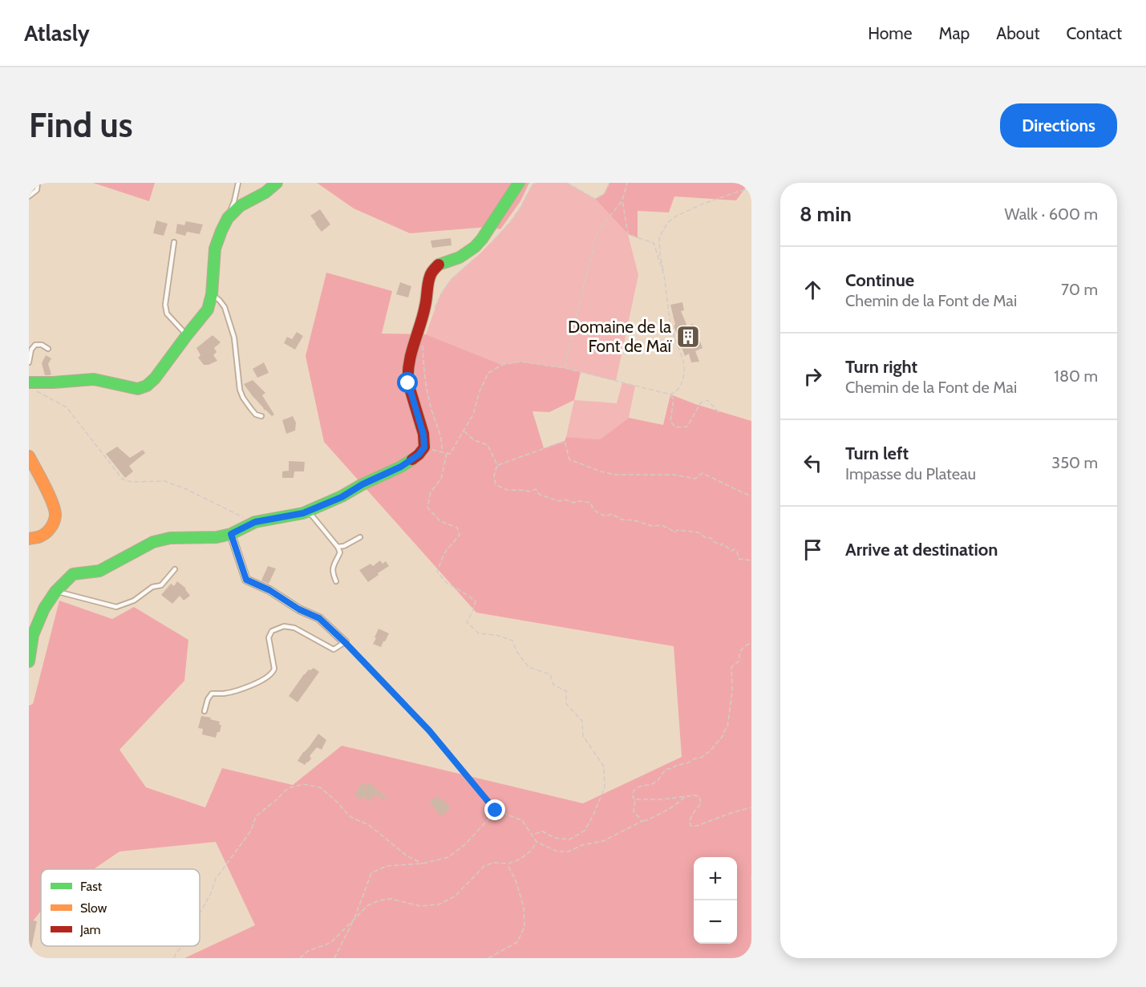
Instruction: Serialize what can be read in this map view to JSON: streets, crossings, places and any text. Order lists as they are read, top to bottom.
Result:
{
  "places": {
    "building": ["Domaine de la Font de Maï"]
  },
  "legend": ["Fast", "Slow", "Jam"],
  "page": {
    "header": "Atlasly",
    "nav": [
      "Home",
      "Map",
      "About",
      "Contact"
    ],
    "buttons": "Directions",
    "title": "Find us",
    "heading": ["8 min", "Walk · 600 m"],
    "list": [
      ["Continue", "Chemin de la Font de Mai", "70 m"],
      ["Turn right", "Chemin de la Font de Mai", "180 m"],
      ["Turn left", "Impasse du Plateau", "350 m"],
      "Arrive at destination"
    ],
    "map_buttons": ["+", "−"]
  }
}
